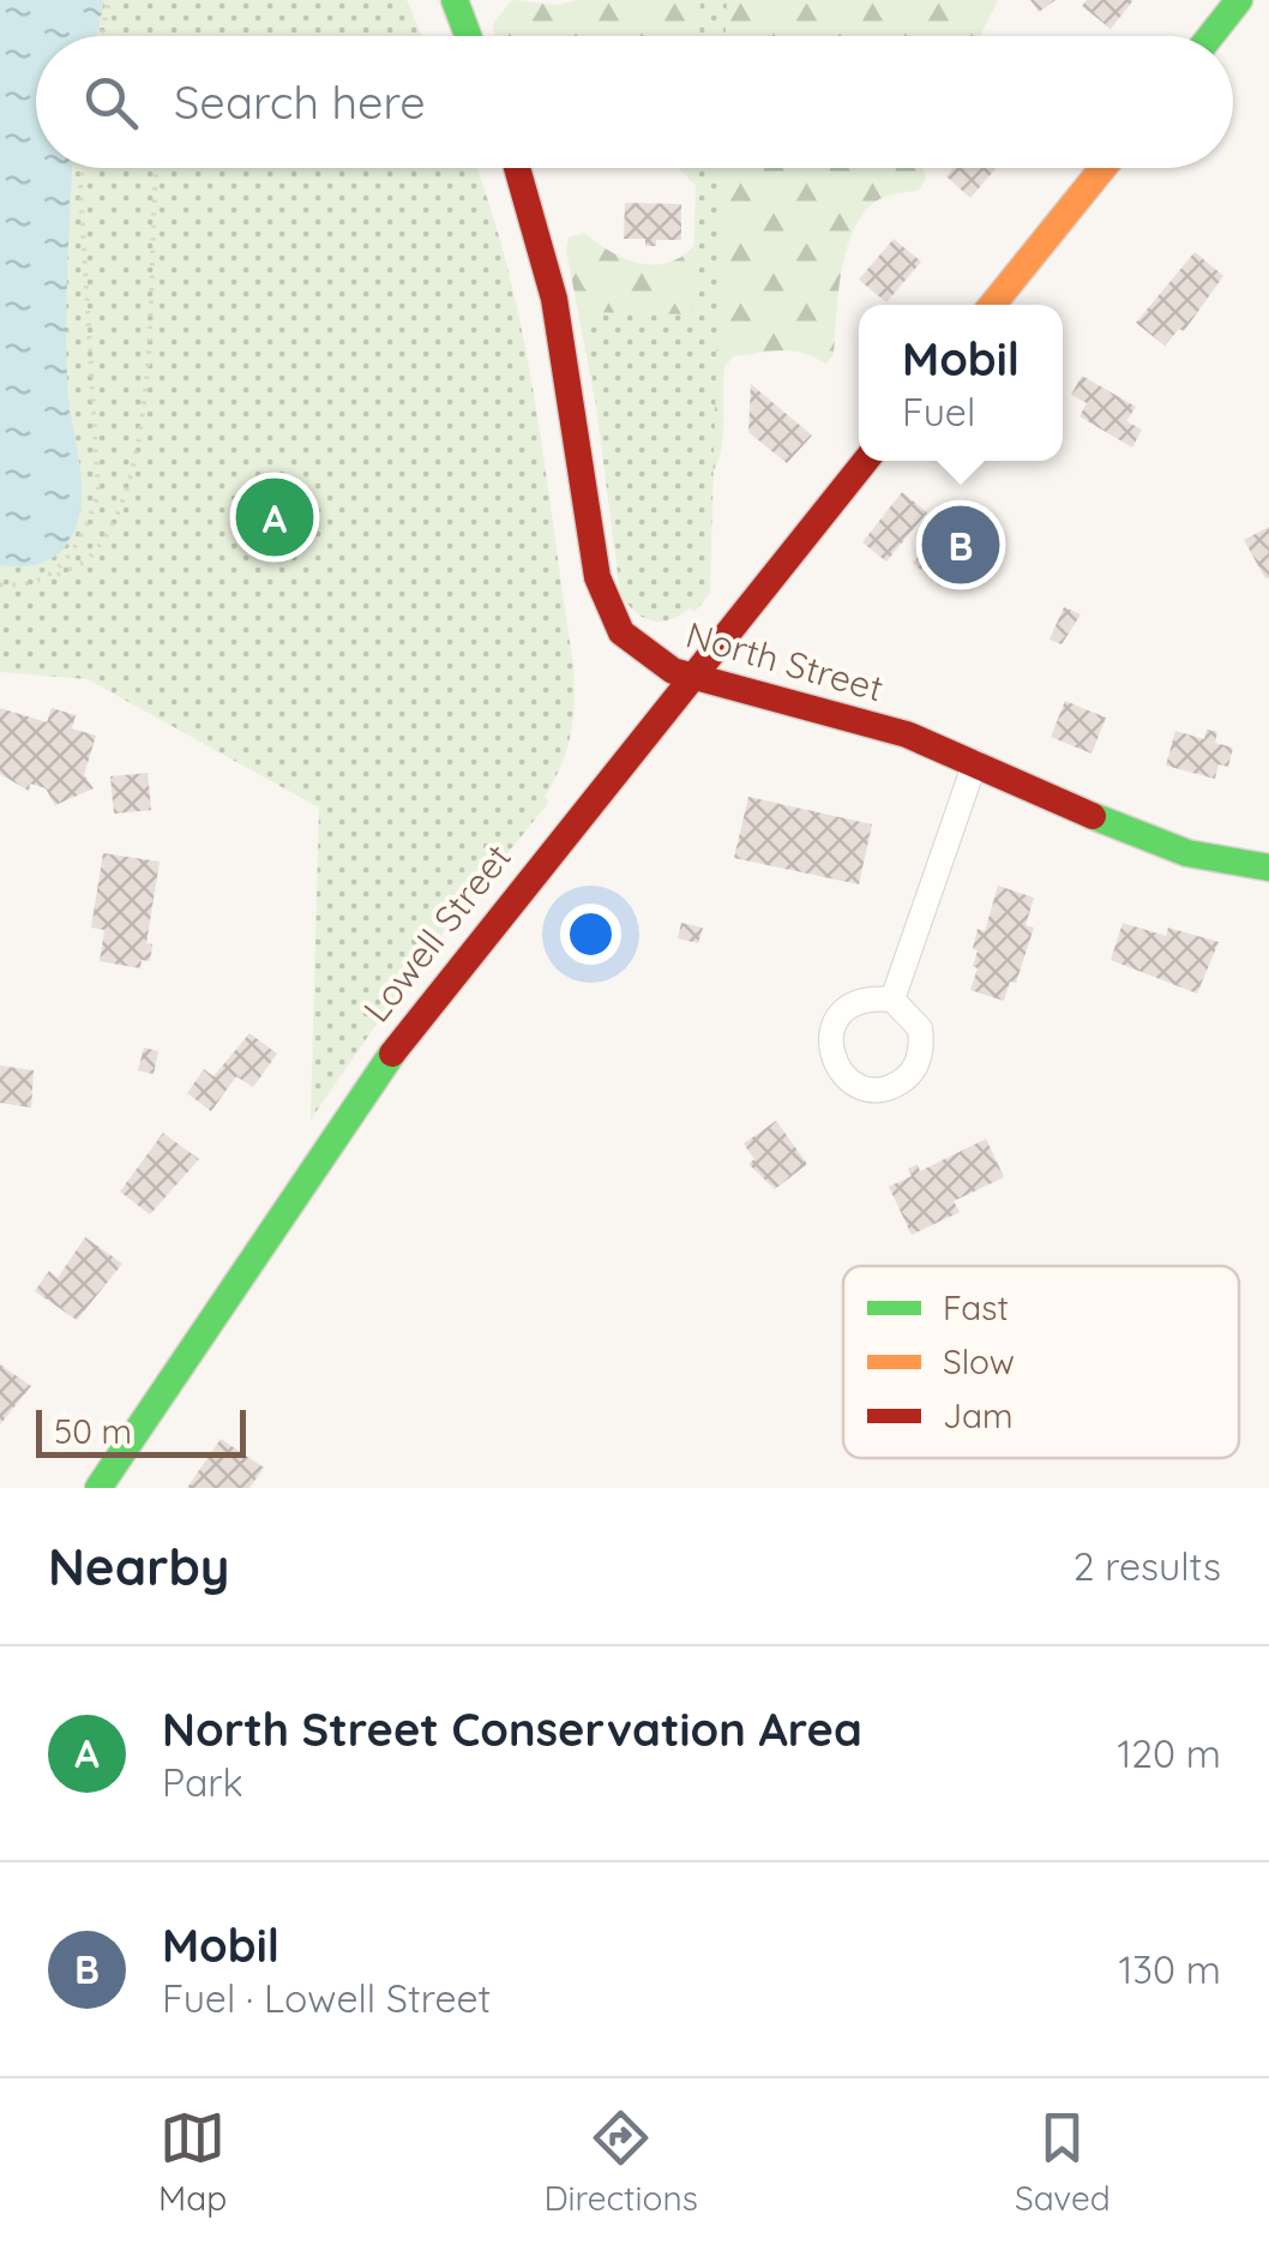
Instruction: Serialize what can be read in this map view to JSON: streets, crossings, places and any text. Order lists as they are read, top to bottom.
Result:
{
  "streets": {
    "main road": ["North Street", "Lowell Street"]
  },
  "crossings": [
    ["North Street", "Lowell Street"]
  ],
  "legend": ["Fast", "Slow", "Jam"],
  "scale_bar": "50 m",
  "page": {
    "search": "Search here",
    "popup": ["Mobil", "Fuel"],
    "pins": ["A", "B"],
    "scale": "50 m",
    "heading": ["Nearby", "2 results"],
    "list": [
      {
        "mark": "A",
        "name": "North Street Conservation Area",
        "note": "Park",
        "value": "120 m"
      },
      {
        "mark": "B",
        "name": "Mobil",
        "note": "Fuel · Lowell Street",
        "value": "130 m"
      }
    ],
    "nav": ["Map", "Directions", "Saved"]
  }
}
